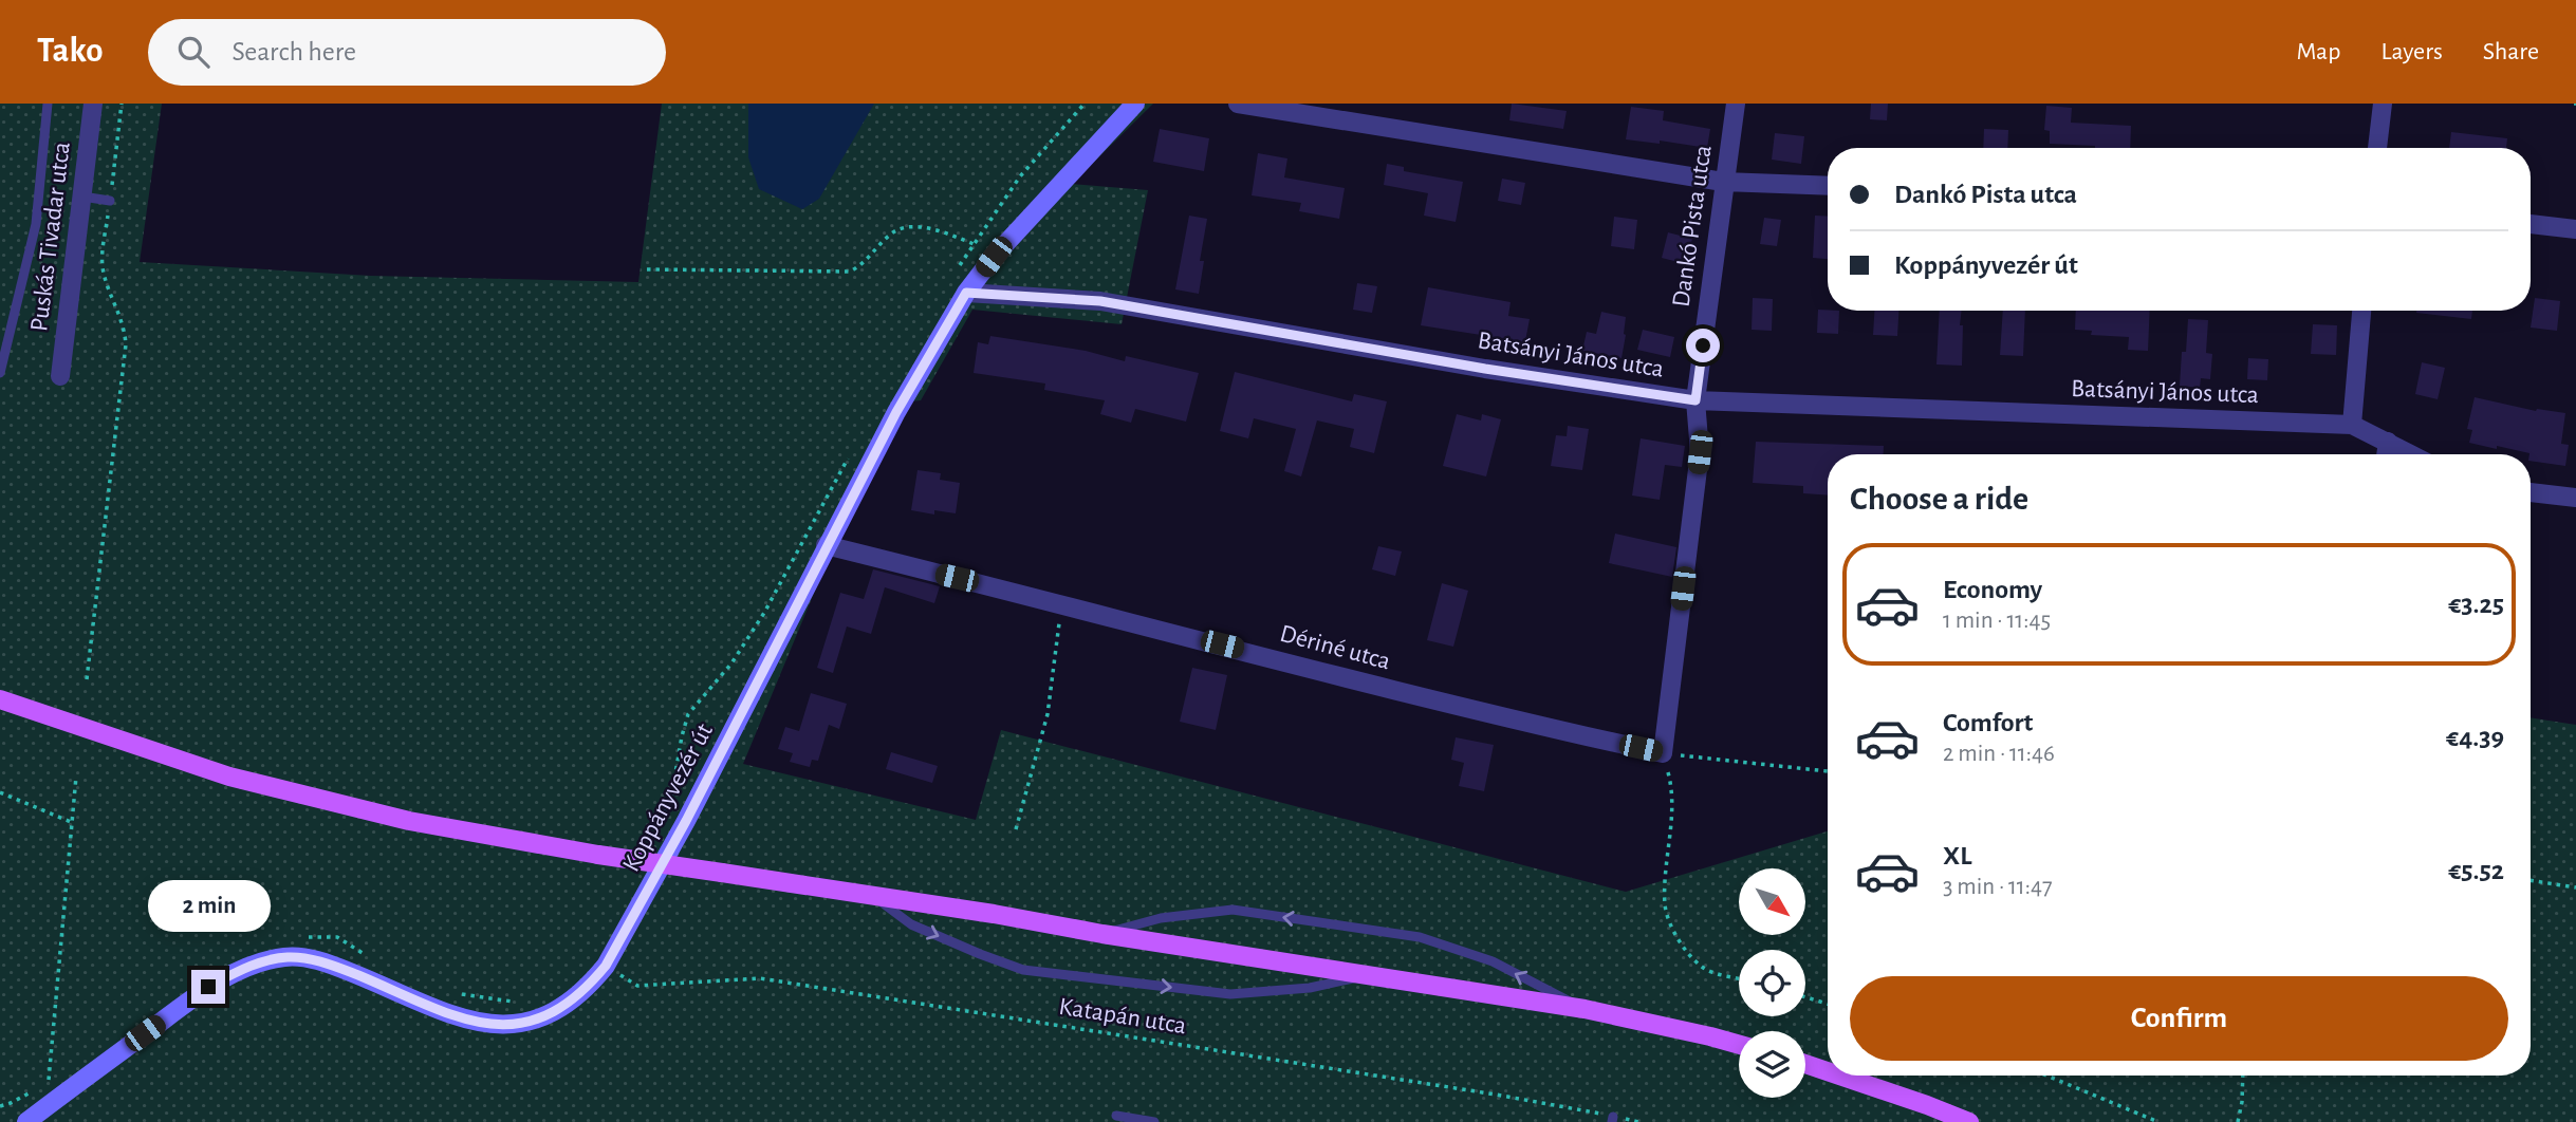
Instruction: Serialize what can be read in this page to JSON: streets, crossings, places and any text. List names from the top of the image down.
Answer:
{
  "streets": {
    "street": [
      "Dankó Pista utca",
      "Puskás Tivadar utca",
      "Batsányi János utca",
      "Dériné utca",
      "Koppányvezér út"
    ],
    "path": ["Katapán utca"]
  },
  "crossings": [
    ["Dankó Pista utca", "Batsányi János utca"],
    ["Dankó Pista utca", "Dériné utca"],
    ["Batsányi János utca", "Koppányvezér út"],
    ["Dériné utca", "Koppányvezér út"],
    ["Koppányvezér út", "Katapán utca"]
  ],
  "north": "bottom right",
  "page": {
    "header": "Tako",
    "search": "Search here",
    "nav": ["Map", "Layers", "Share"],
    "banner": ["Dankó Pista utca", "Koppányvezér út"],
    "heading": "Choose a ride",
    "list": [
      {
        "name": "Economy",
        "note": "1 min · 11:45",
        "value": "€3.25"
      },
      {
        "name": "Comfort",
        "note": "2 min · 11:46",
        "value": "€4.39"
      },
      {
        "name": "XL",
        "note": "3 min · 11:47",
        "value": "€5.52"
      }
    ],
    "bubble": "2 min",
    "buttons": "Confirm"
  }
}
